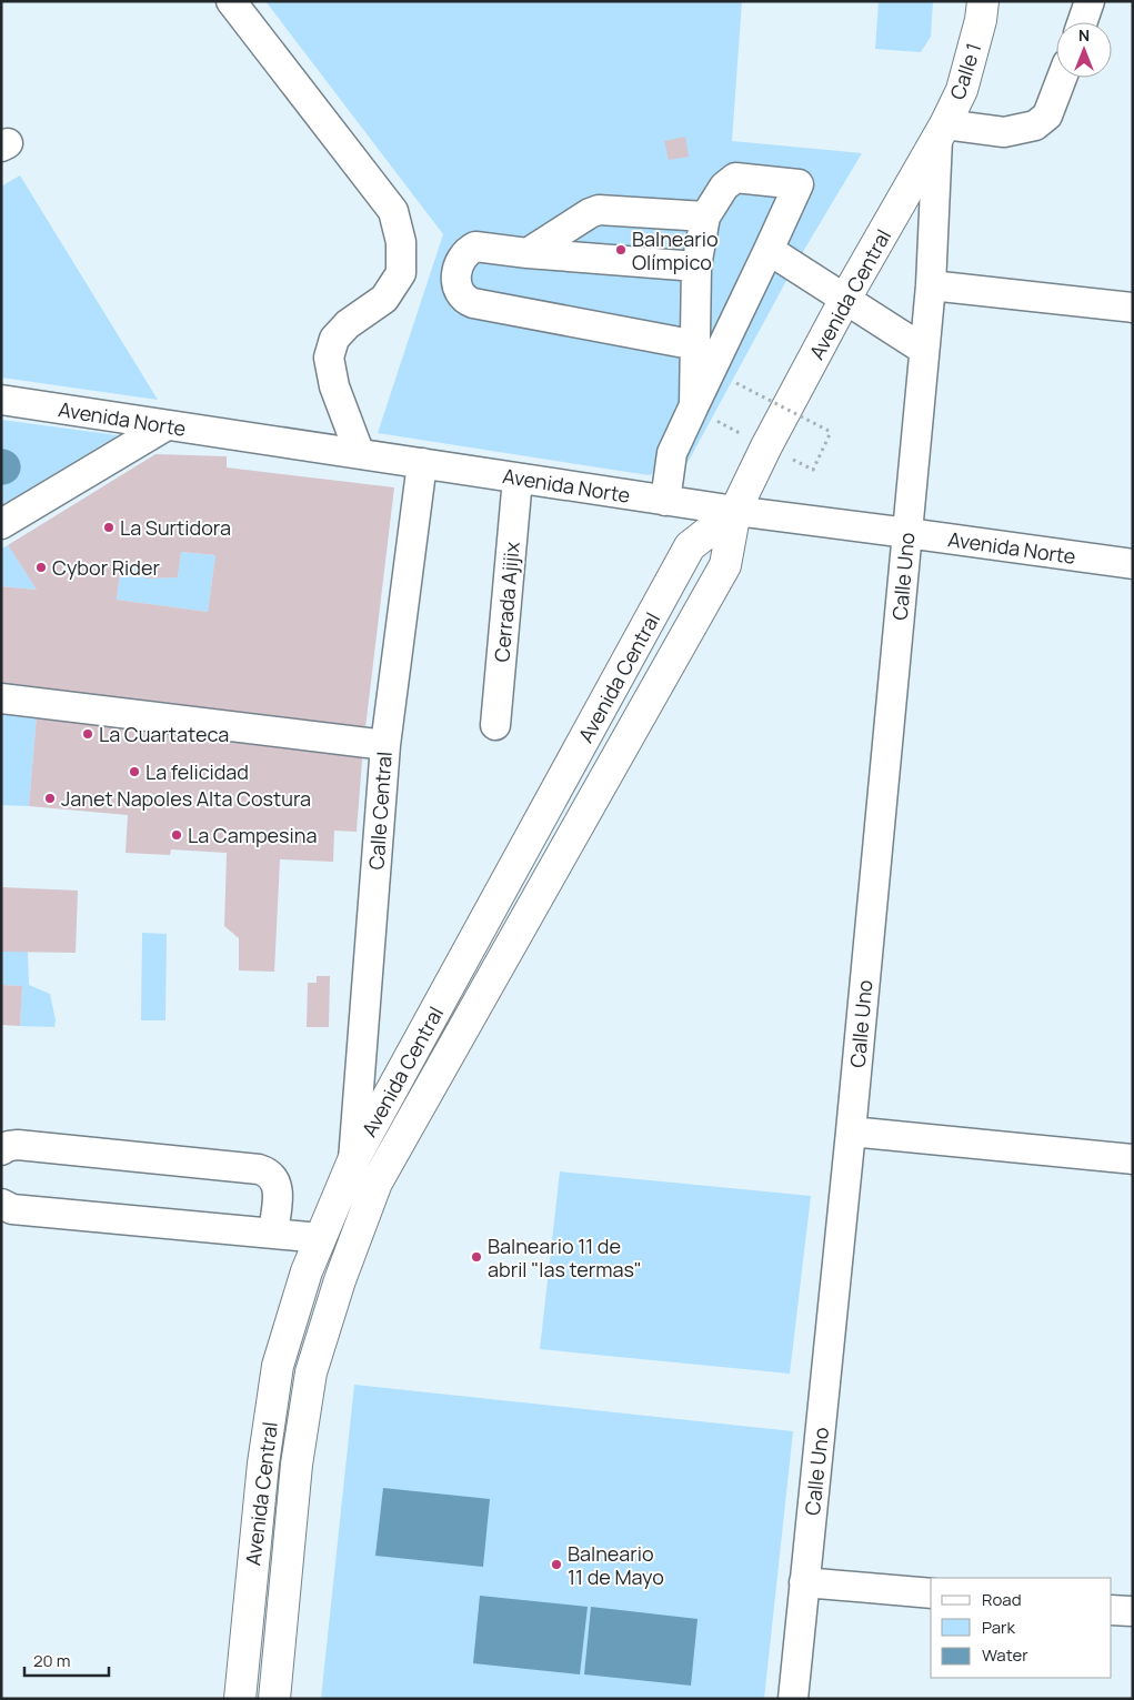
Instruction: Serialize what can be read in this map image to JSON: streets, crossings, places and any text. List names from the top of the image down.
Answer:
{
  "streets": {
    "main road": ["Calle 1", "Avenida Central"],
    "street": [
      "Avenida Norte",
      "Calle Uno",
      "Cerrada Ajijix",
      "Calle Central"
    ]
  },
  "crossings": [
    ["Calle 1", "Avenida Central"],
    ["Calle 1", "Calle Uno"],
    ["Avenida Central", "Avenida Norte"],
    ["Avenida Central", "Calle Uno"],
    ["Avenida Central", "Calle Central"],
    ["Avenida Norte", "Calle Uno"],
    ["Avenida Norte", "Cerrada Ajijix"],
    ["Avenida Norte", "Calle Central"]
  ],
  "places": [
    "Balneario Olímpico",
    "La Surtidora",
    "Cybor Rider",
    "La Cuartateca",
    "La felicidad",
    "Janet Napoles Alta Costura",
    "La Campesina",
    "Balneario 11 de abril \"las termas\"",
    "Balneario 11 de Mayo"
  ],
  "legend": ["Road", "Park", "Water"],
  "scale_bar": "20 m",
  "north": "top"
}
